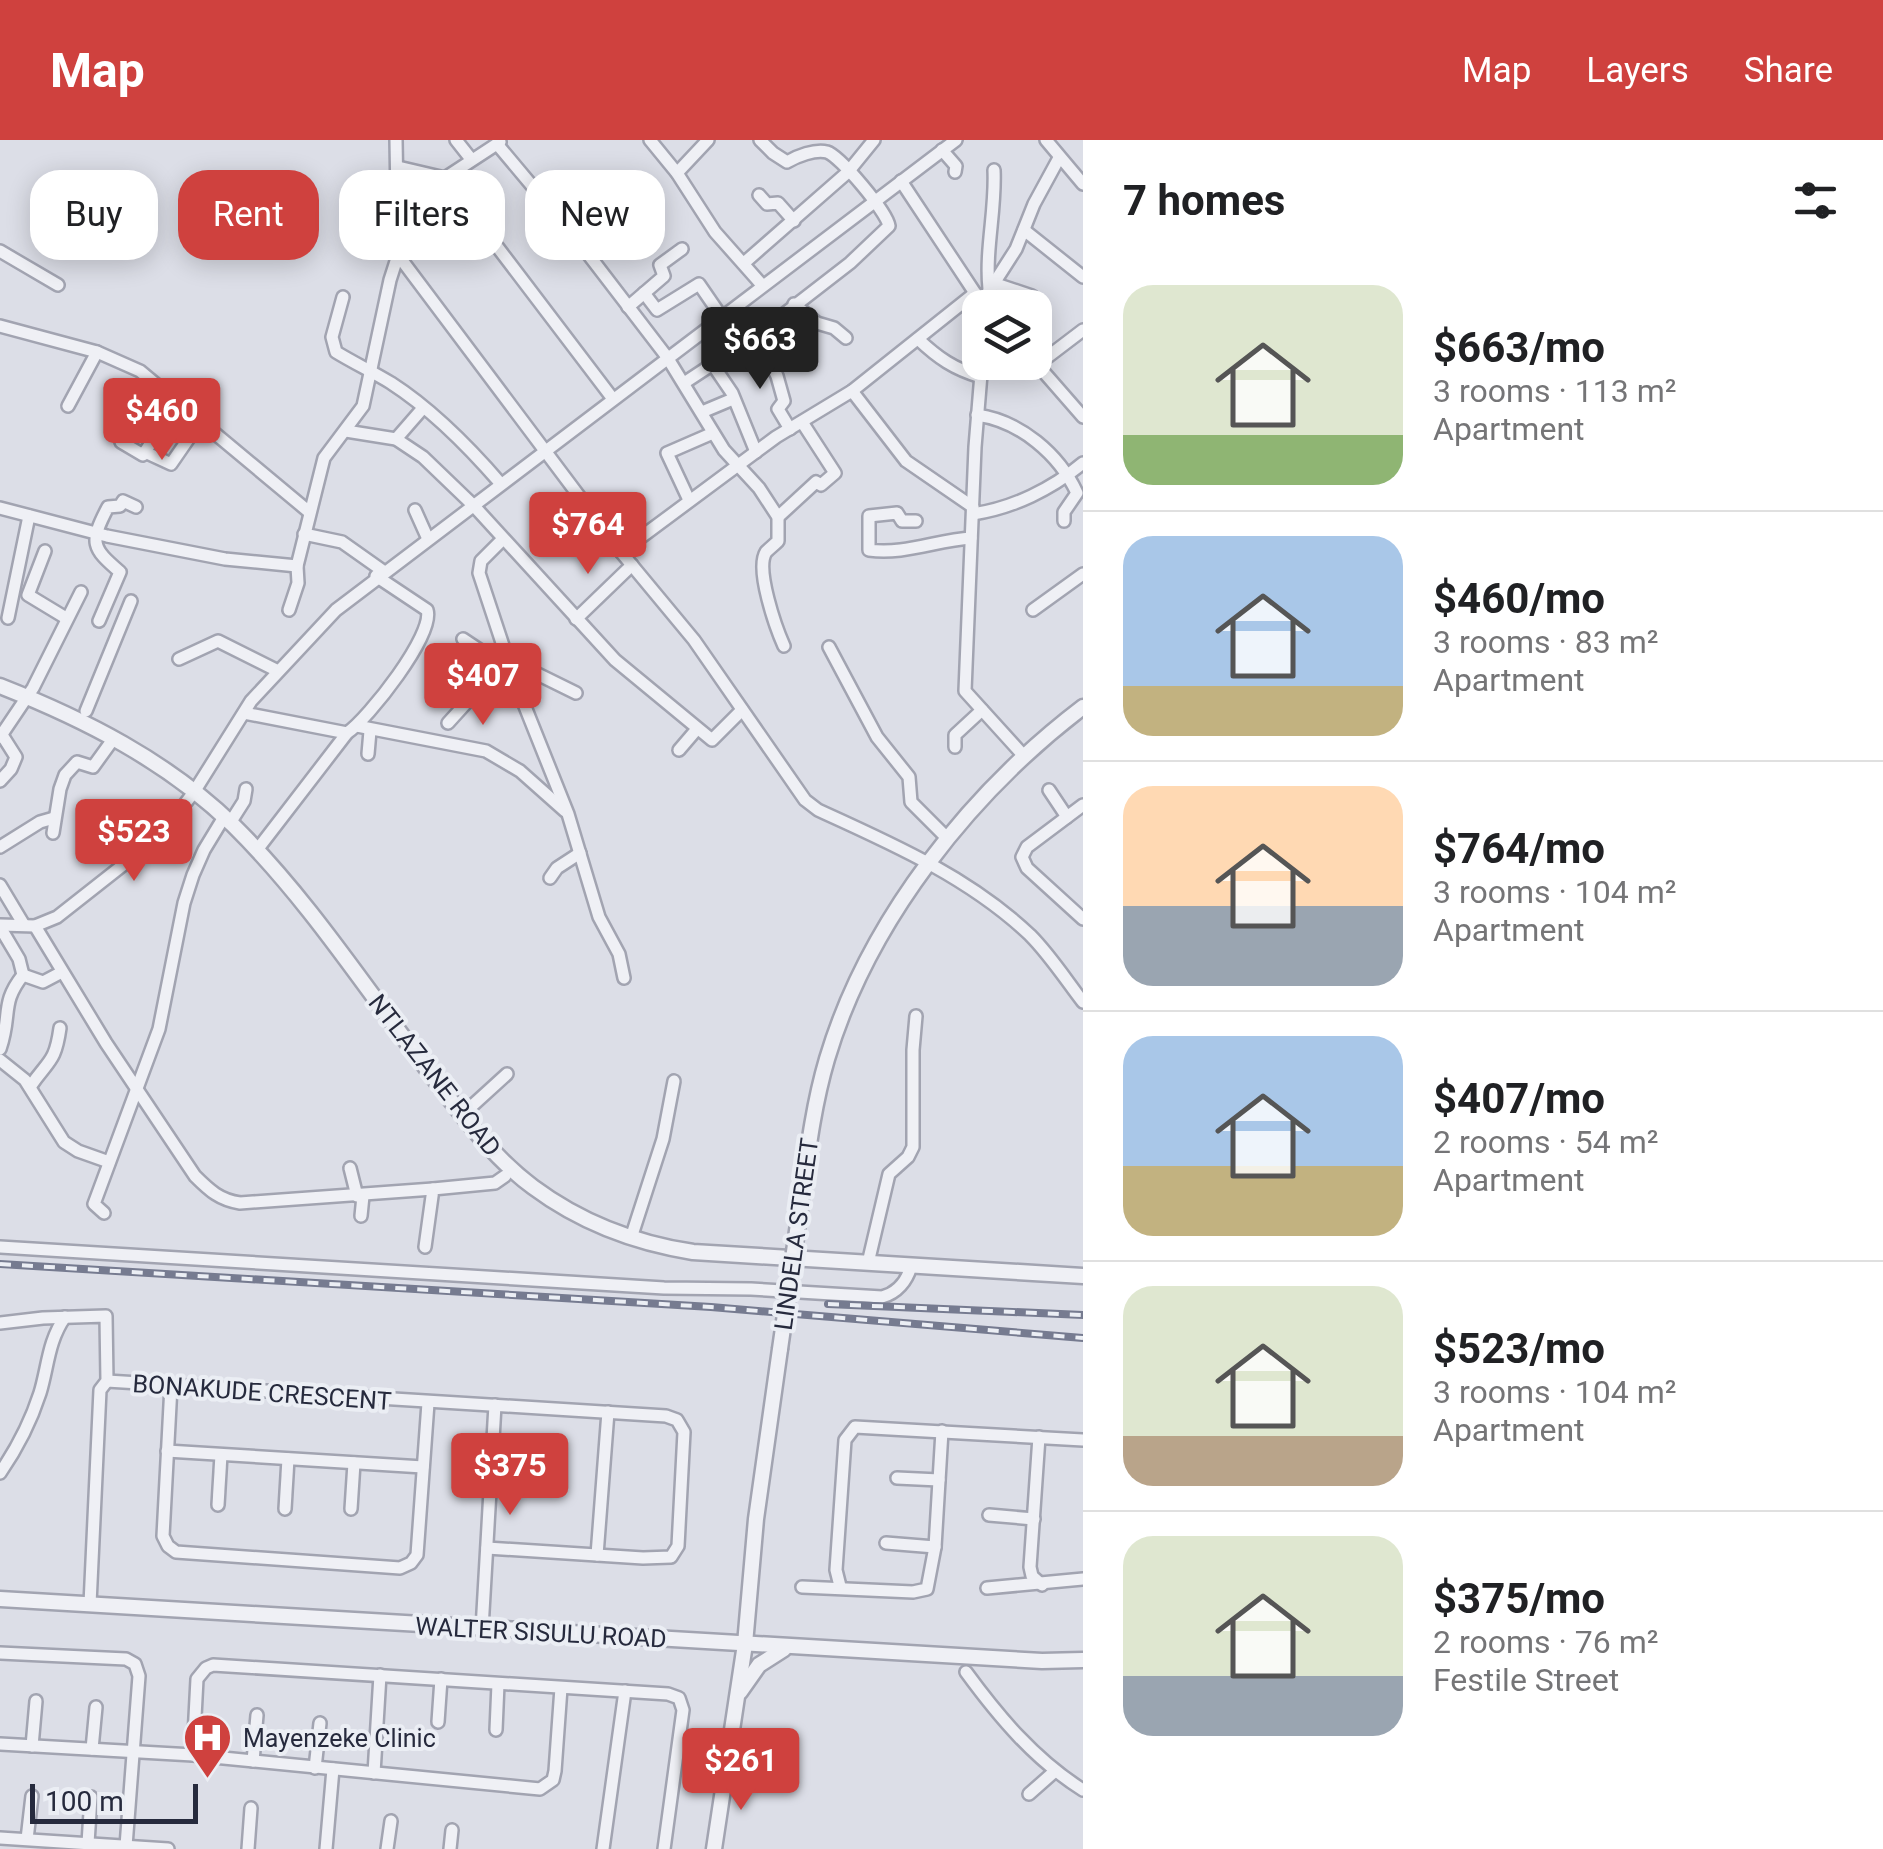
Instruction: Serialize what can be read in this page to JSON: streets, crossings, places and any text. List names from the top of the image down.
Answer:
{
  "streets": {
    "street": [
      "NTLAZANE ROAD",
      "LINDELA STREET",
      "BONAKUDE CRESCENT",
      "WALTER SISULU ROAD"
    ]
  },
  "crossings": [
    ["LINDELA STREET", "WALTER SISULU ROAD"],
    ["BONAKUDE CRESCENT", "WALTER SISULU ROAD"]
  ],
  "places": {
    "hospital": ["Mayenzeke Clinic"]
  },
  "scale_bar": "100 m",
  "page": {
    "header": "Map",
    "nav": ["Map", "Layers", "Share"],
    "heading": "7 homes",
    "chip": [
      "Buy",
      "Rent",
      "Filters",
      "New"
    ],
    "list": [
      {
        "name": "$663/mo",
        "note": "3 rooms · 113 m² · Apartment"
      },
      {
        "name": "$460/mo",
        "note": "3 rooms · 83 m² · Apartment"
      },
      {
        "name": "$764/mo",
        "note": "3 rooms · 104 m² · Apartment"
      },
      {
        "name": "$407/mo",
        "note": "2 rooms · 54 m² · Apartment"
      },
      {
        "name": "$523/mo",
        "note": "3 rooms · 104 m² · Apartment"
      },
      {
        "name": "$375/mo",
        "note": "2 rooms · 76 m² · Festile Street"
      }
    ],
    "price": [
      "$663",
      "$460",
      "$764",
      "$407",
      "$523",
      "$375",
      "$261"
    ],
    "scale": "100 m"
  }
}
